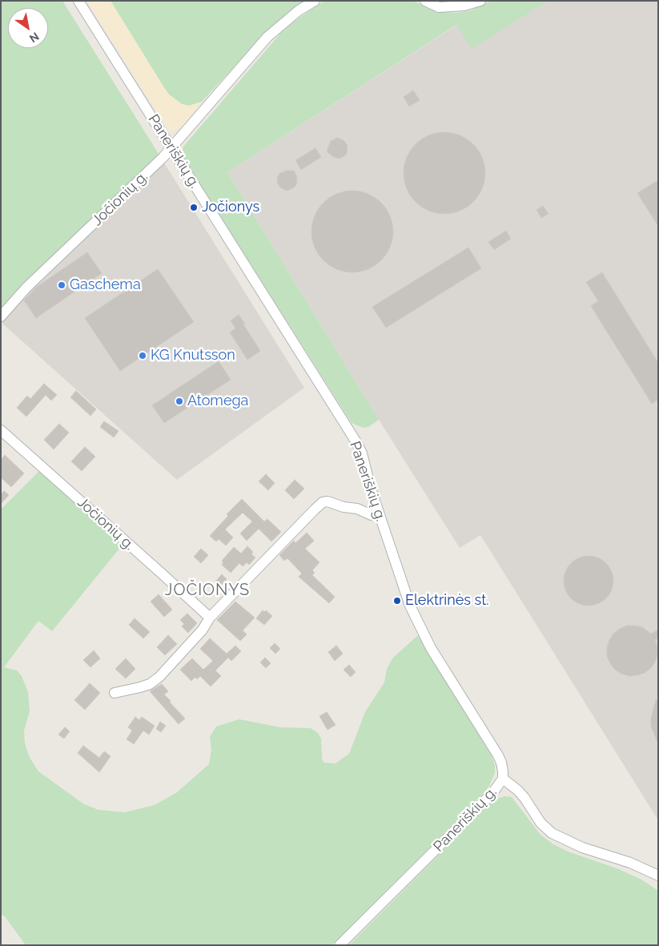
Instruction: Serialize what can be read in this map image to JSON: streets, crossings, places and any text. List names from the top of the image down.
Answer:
{
  "streets": {
    "street": ["Paneriškių g.", "Jočionių g."]
  },
  "crossings": [
    ["Paneriškių g.", "Jočionių g."]
  ],
  "districts": ["JOČIONYS"],
  "places": [
    "Jočionys",
    "Gaschema",
    "KG Knutsson",
    "Atomega",
    "Elektrinės st."
  ],
  "north": "bottom right"
}
